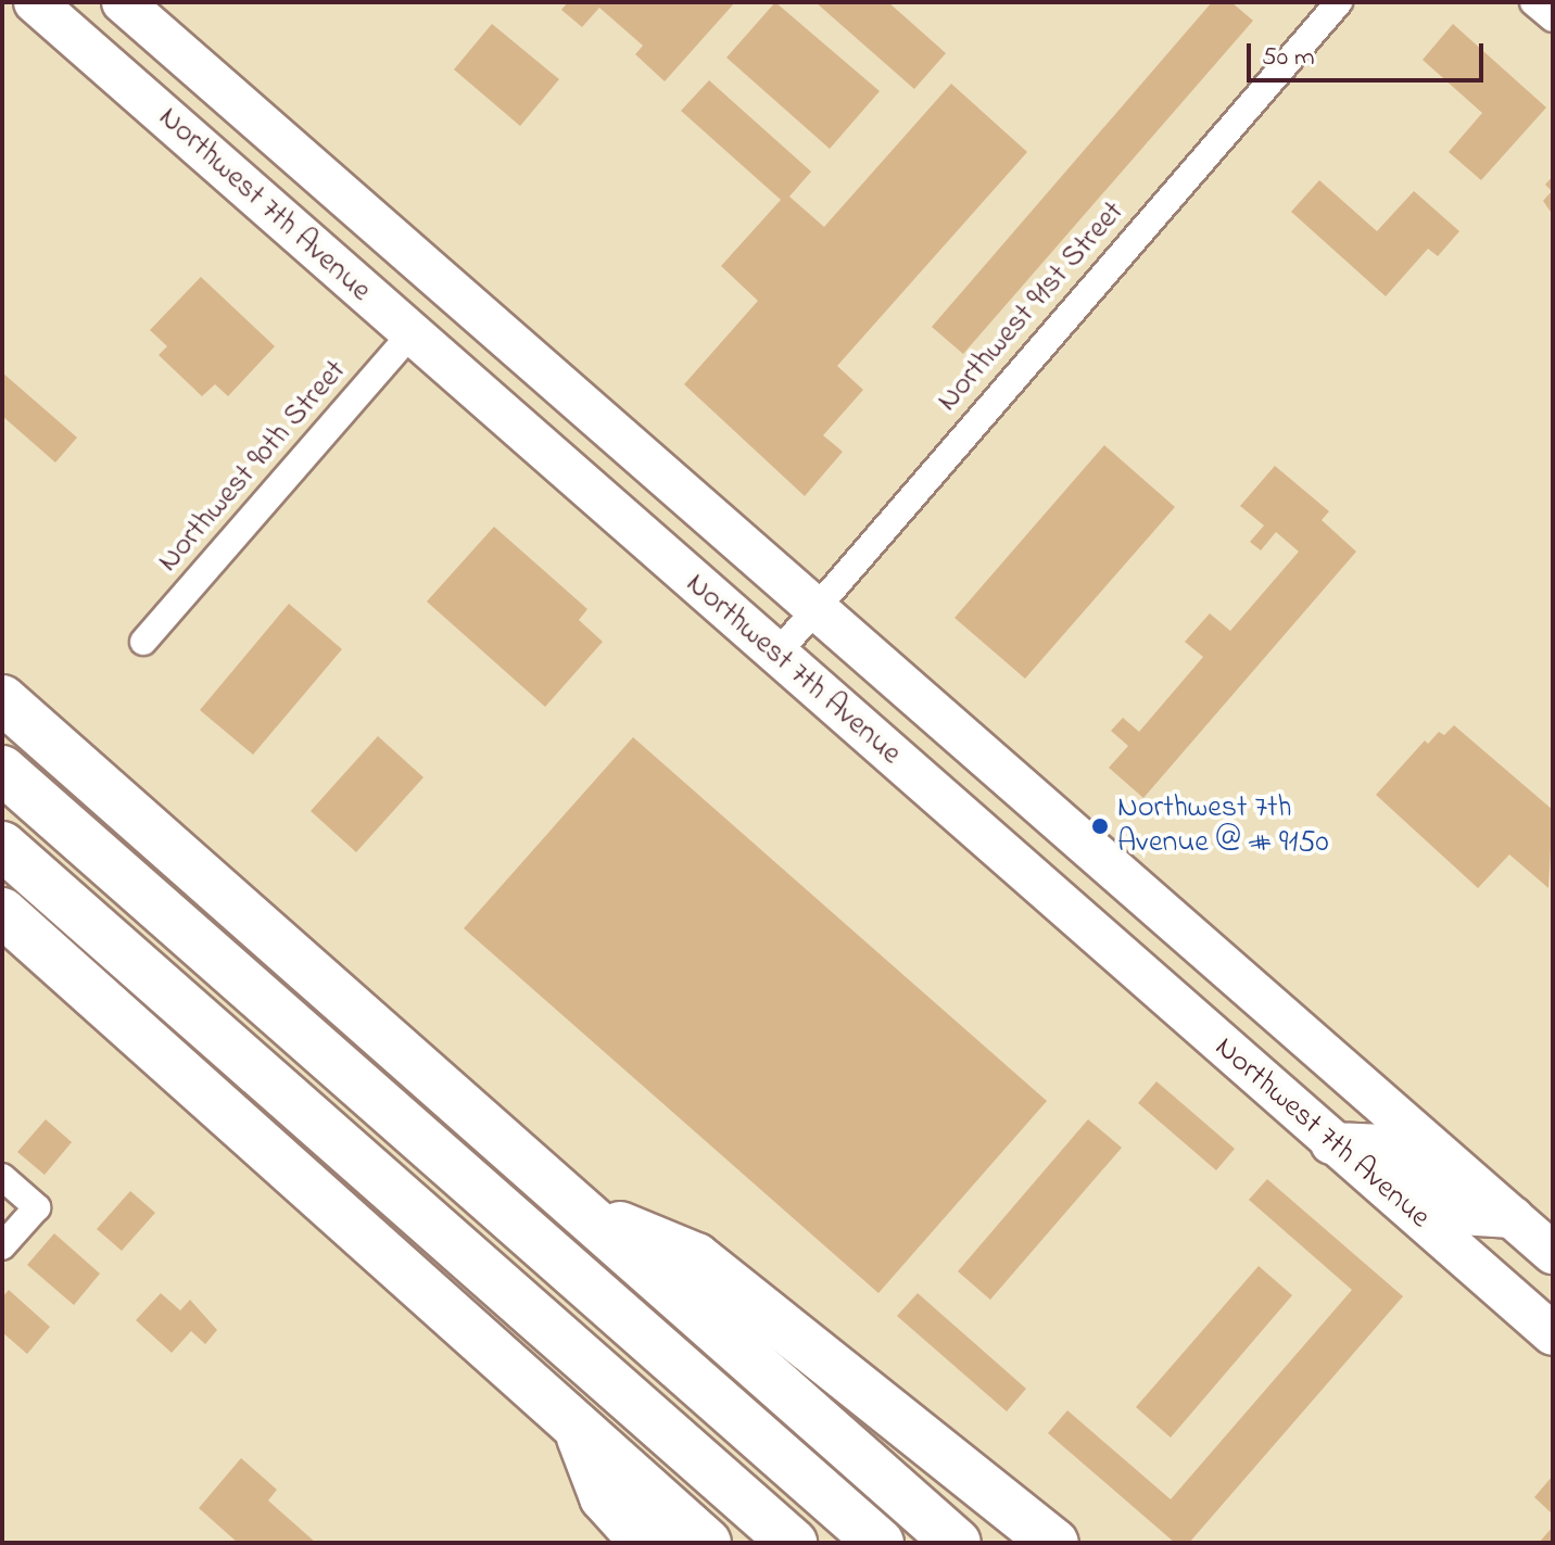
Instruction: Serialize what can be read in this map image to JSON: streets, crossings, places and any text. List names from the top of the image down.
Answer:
{
  "streets": {
    "main road": ["Northwest 7th Avenue"],
    "street": ["Northwest 91st Street", "Northwest 90th Street"]
  },
  "crossings": [
    ["Northwest 7th Avenue", "Northwest 91st Street"],
    ["Northwest 7th Avenue", "Northwest 90th Street"]
  ],
  "places": ["Northwest 7th Avenue @ # 9150"],
  "scale_bar": "50 m"
}
